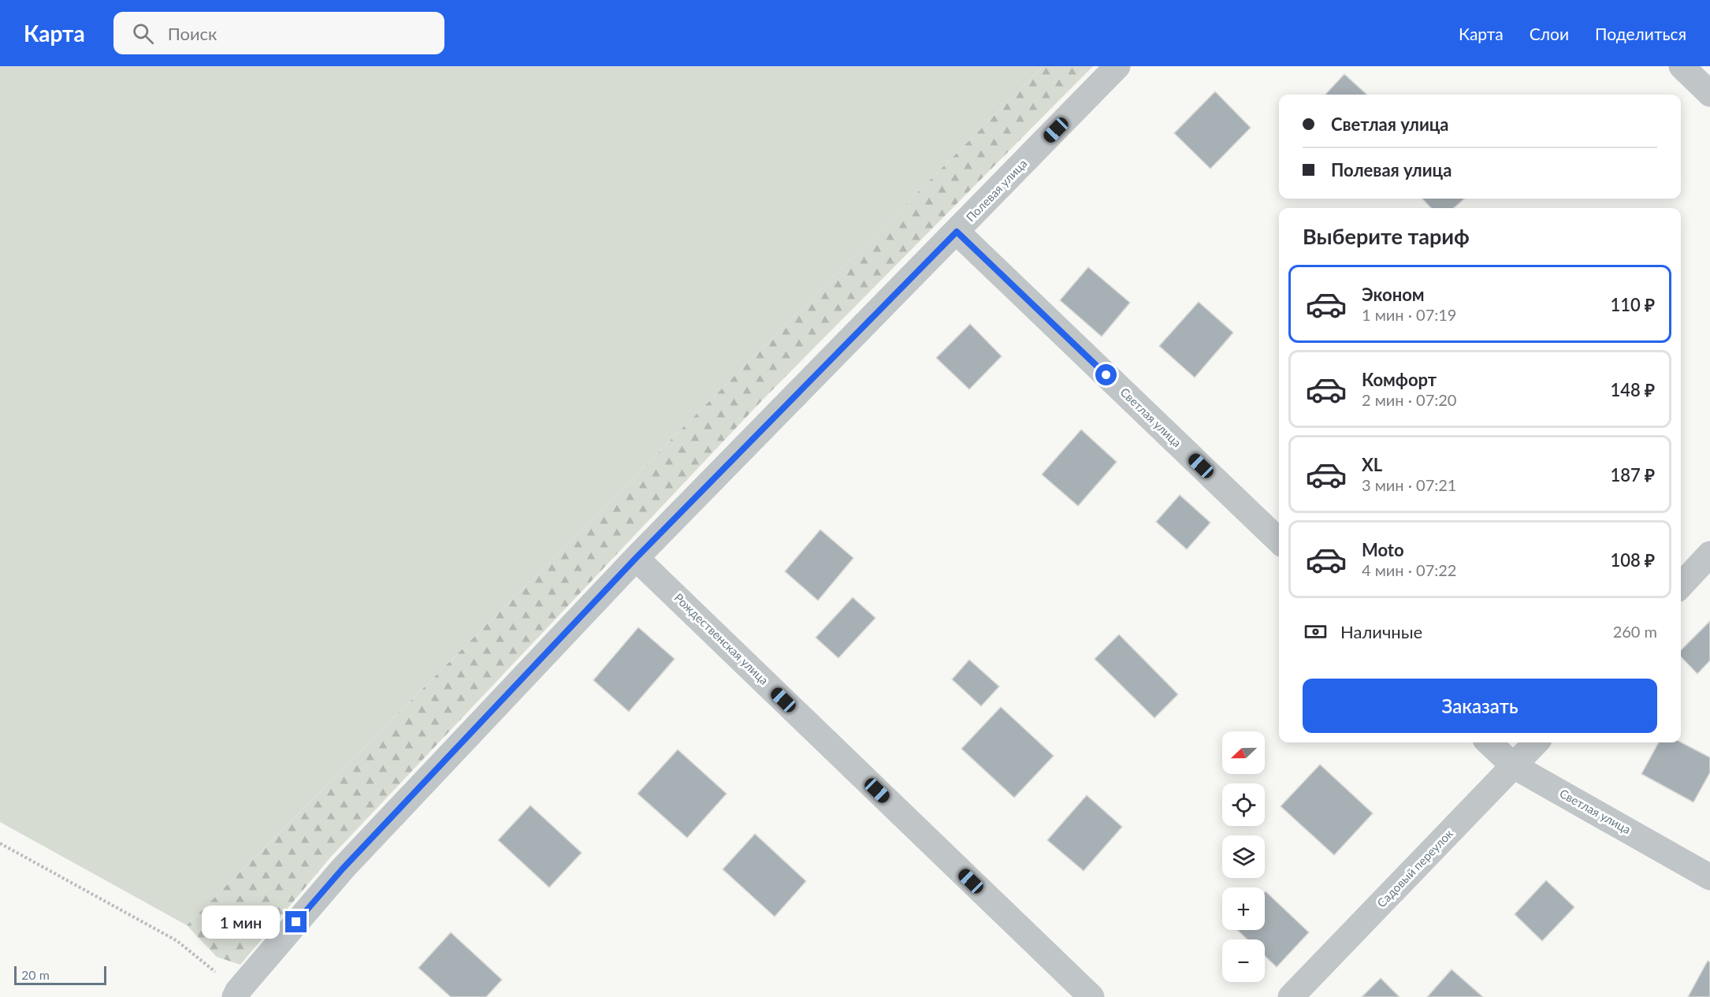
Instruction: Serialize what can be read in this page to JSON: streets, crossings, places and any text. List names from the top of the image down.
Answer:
{
  "streets": {
    "street": [
      "Полевая улица",
      "Светлая улица",
      "Рождественская улица",
      "Садовый переулок"
    ]
  },
  "crossings": [
    ["Полевая улица", "Светлая улица"],
    ["Полевая улица", "Рождественская улица"],
    ["Светлая улица", "Садовый переулок"]
  ],
  "scale_bar": "20 m",
  "north": "left",
  "page": {
    "header": "Карта",
    "search": "Поиск",
    "nav": ["Карта", "Слои", "Поделиться"],
    "banner": ["Светлая улица", "Полевая улица"],
    "heading": "Выберите тариф",
    "list": [
      {
        "name": "Эконом",
        "note": "1 мин · 07:19",
        "value": "110 ₽"
      },
      {
        "name": "Комфорт",
        "note": "2 мин · 07:20",
        "value": "148 ₽"
      },
      {
        "name": "XL",
        "note": "3 мин · 07:21",
        "value": "187 ₽"
      },
      {
        "name": "Moto",
        "note": "4 мин · 07:22",
        "value": "108 ₽"
      }
    ],
    "pay": ["Наличные", "260 m"],
    "buttons": "Заказать",
    "map_buttons": ["+", "−"],
    "bubble": "1 мин",
    "scale": "20 m"
  }
}
